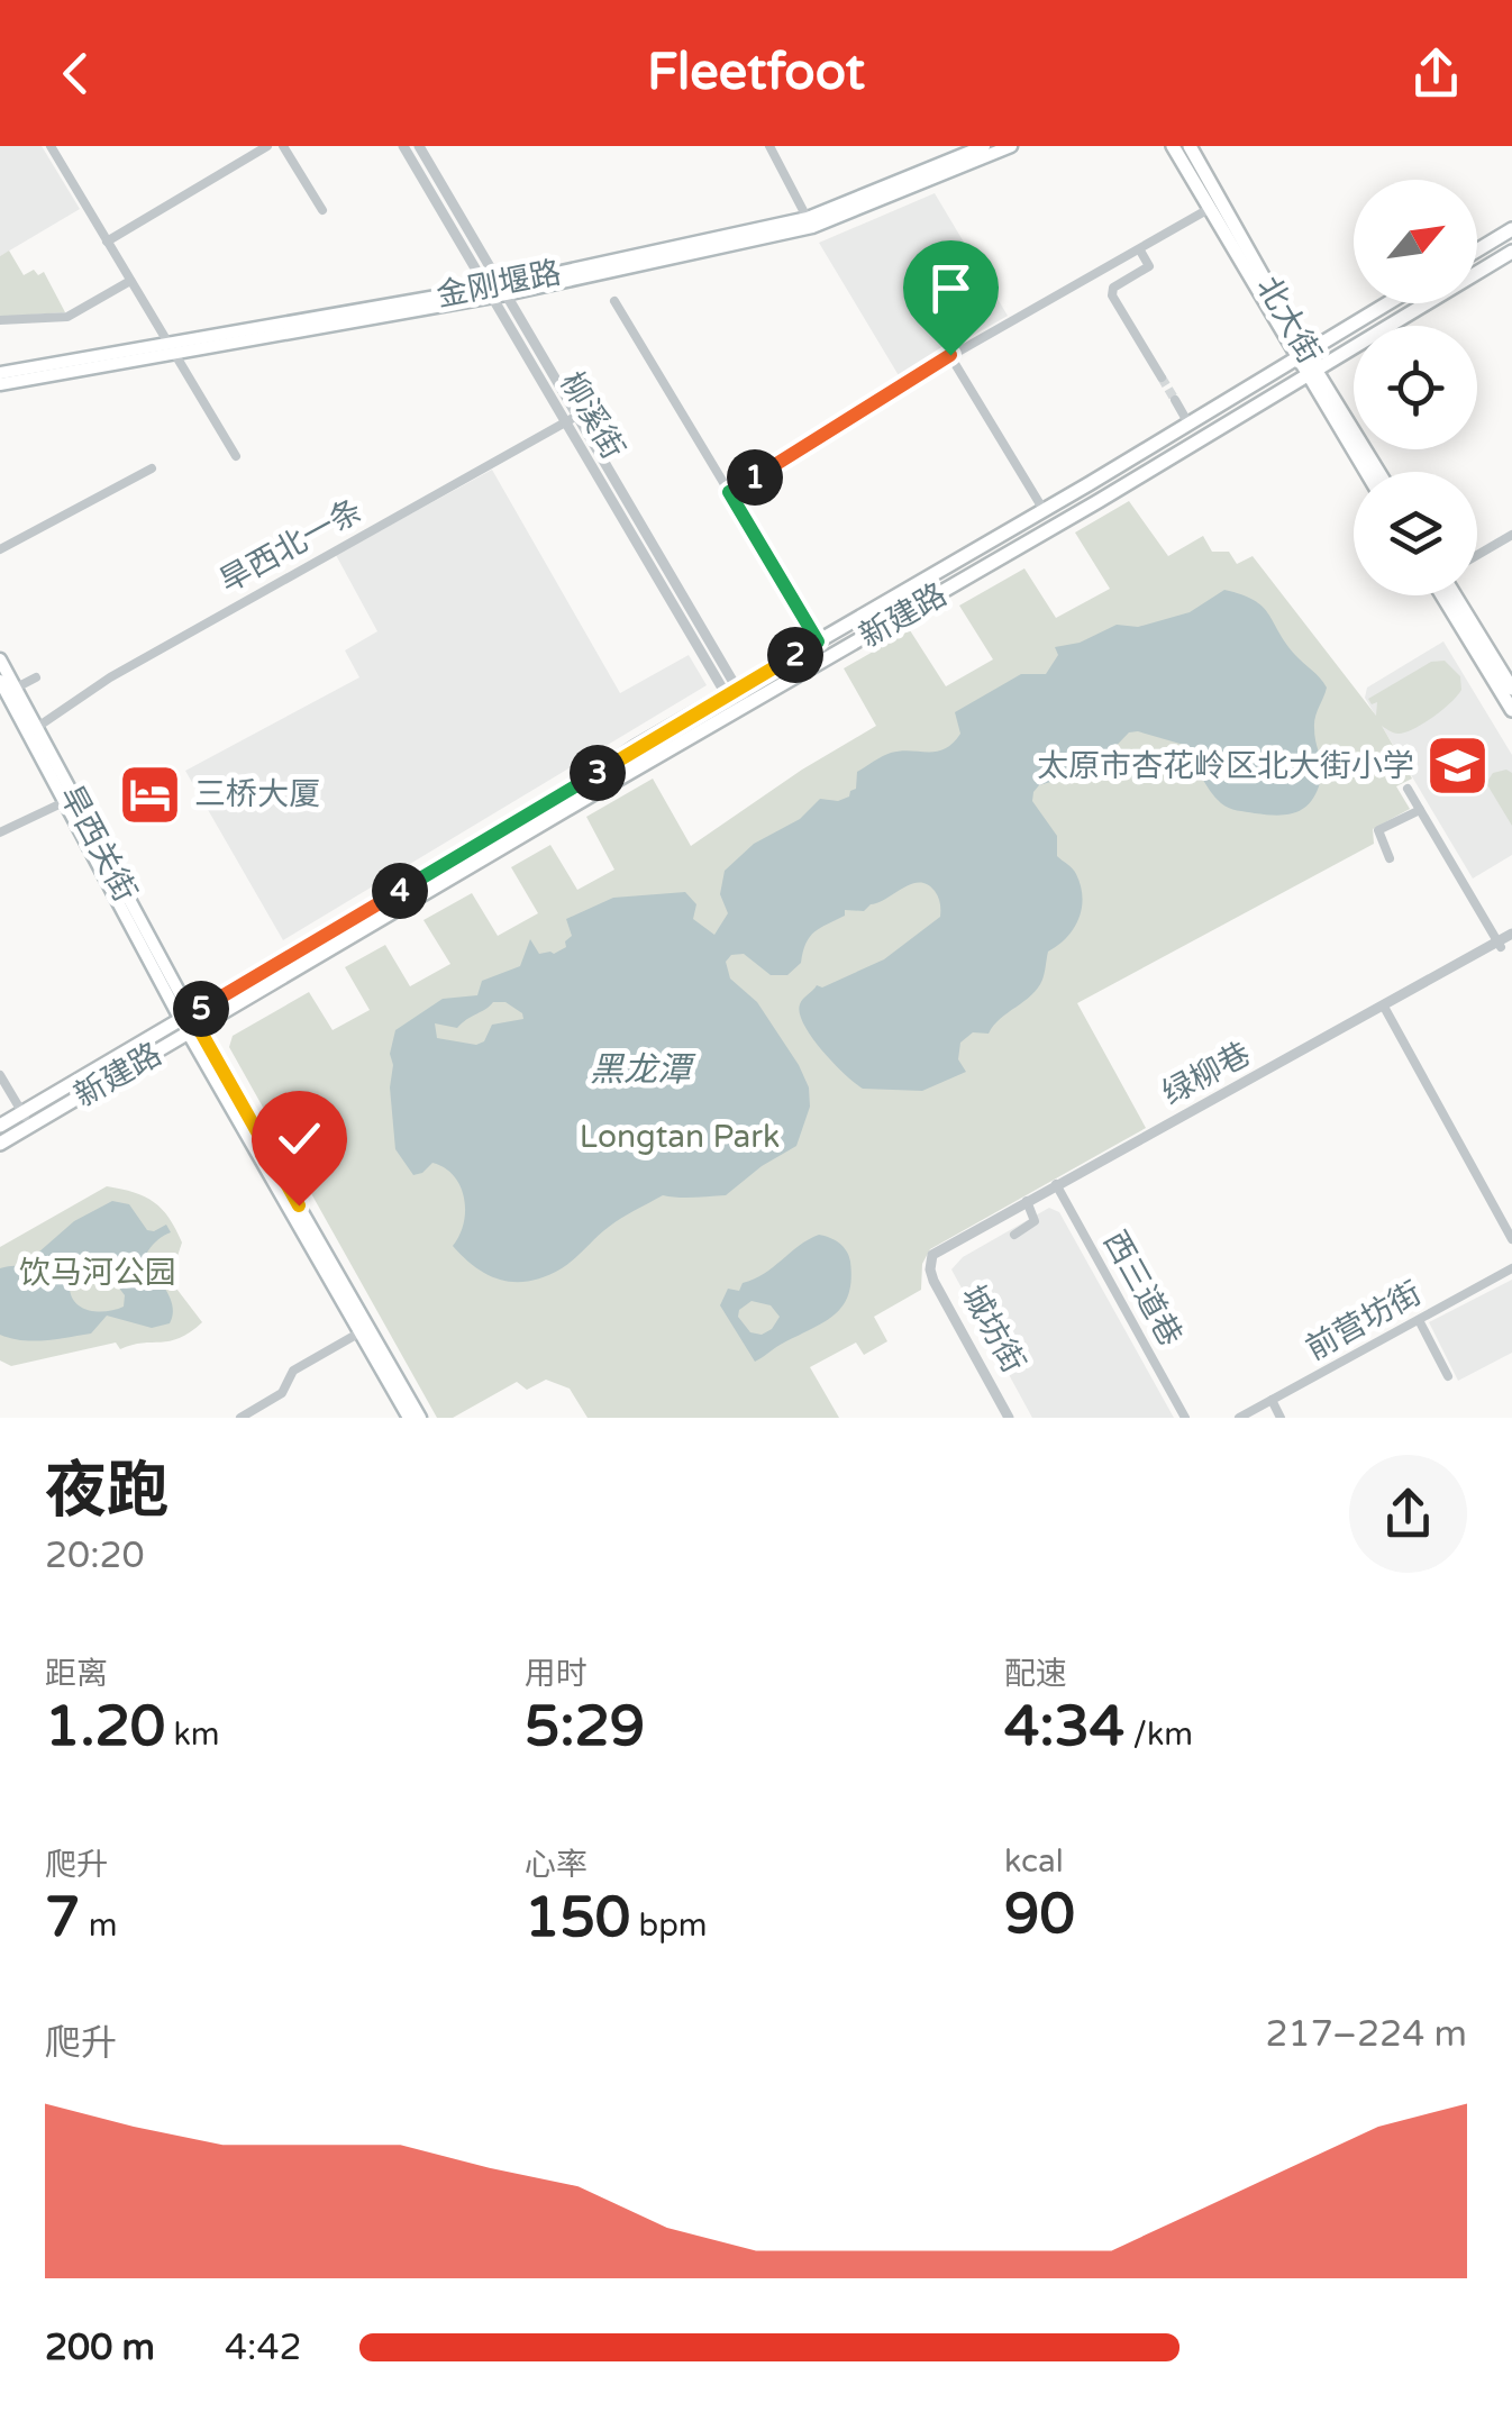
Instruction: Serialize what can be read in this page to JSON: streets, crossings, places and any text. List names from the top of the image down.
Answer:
{
  "streets": {
    "main road": ["北大街", "新建路", "旱西关街"],
    "street": [
      "柳溪街",
      "旱西北一条",
      "绿柳巷",
      "西三道巷",
      "前营坊街",
      "城坊街"
    ]
  },
  "crossings": [
    ["北大街", "新建路"],
    ["柳溪街", "旱西北一条"],
    ["柳溪街", "新建路"],
    ["旱西北一条", "旱西关街"],
    ["新建路", "旱西关街"],
    ["绿柳巷", "西三道巷"],
    ["绿柳巷", "城坊街"]
  ],
  "water": ["黑龙潭"],
  "parks": ["Longtan Park", "饮马河公园"],
  "places": {
    "school or university": ["太原市杏花岭区北大街小学"],
    "hotel": ["三桥大厦"]
  },
  "north": "top right",
  "page": {
    "header": "Fleetfoot",
    "pins": [
      "1",
      "2",
      "3",
      "4",
      "5"
    ],
    "heading": ["夜跑", "20:20"],
    "stats": [
      ["距离", "1.20 km"],
      ["用时", "5:29"],
      ["配速", "4:34 /km"],
      ["爬升", "7 m"],
      ["心率", "150 bpm"],
      ["kcal", "90"]
    ],
    "chart": ["爬升", "217–224 m"],
    "list": [
      {
        "name": "200 m",
        "note": "4:42"
      }
    ]
  }
}
